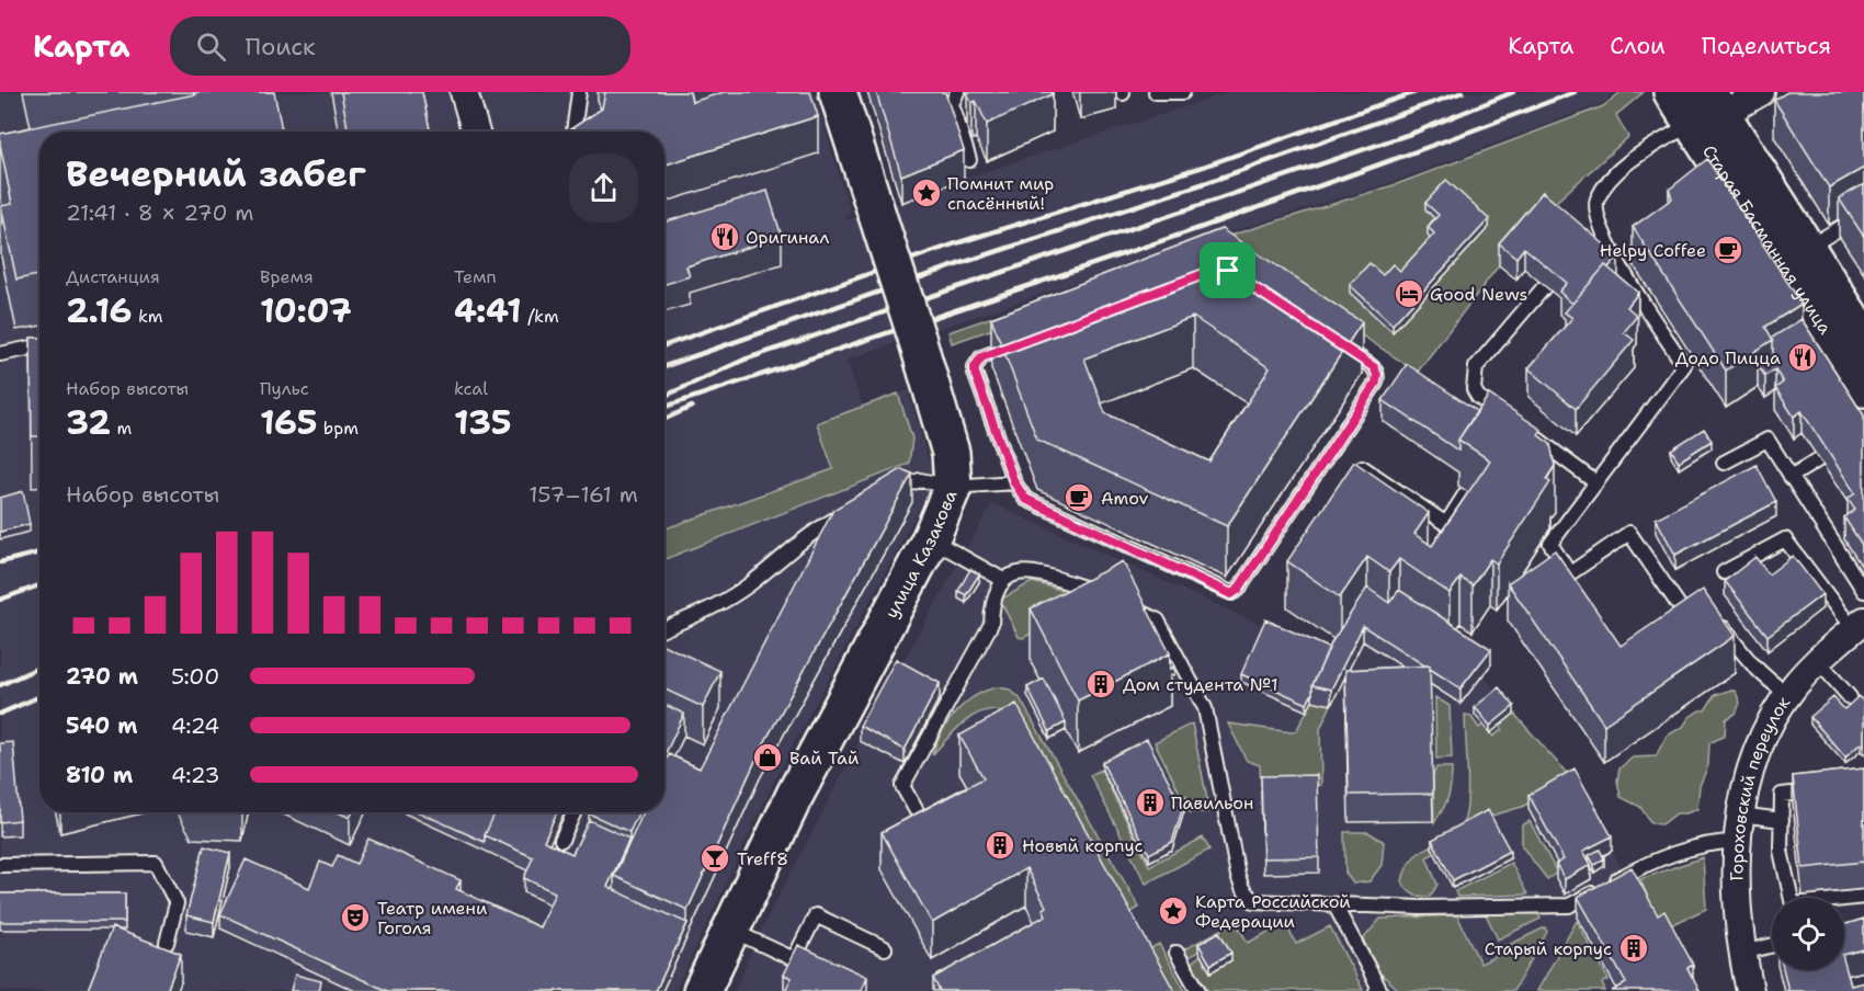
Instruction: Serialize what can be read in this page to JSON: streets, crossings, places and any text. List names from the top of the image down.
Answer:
{
  "streets": {
    "street": ["Старая Басманная улица", "улица Казакова", "Гороховский переулок"]
  },
  "places": {
    "place": ["Помнит мир спасённый!", "Карта Российской Федерации"],
    "restaurant": ["Оригинал", "Додо Пицца"],
    "cafe": ["Helpy Coffee", "Amov"],
    "hotel": ["Good News"],
    "building": [
      "Дом студента №1",
      "Павильон",
      "Новый корпус",
      "Старый корпуc"
    ],
    "shop": ["Вай Тай"],
    "bar": ["Treff8"],
    "theatre": ["Театр имени Гоголя"]
  },
  "page": {
    "header": "Карта",
    "search": "Поиск",
    "nav": ["Карта", "Слои", "Поделиться"],
    "heading": ["Вечерний забег", "21:41 · 8 × 270 m"],
    "stats": [
      ["Дистанция", "2.16 km"],
      ["Время", "10:07"],
      ["Темп", "4:41 /km"],
      ["Набор высоты", "32 m"],
      ["Пульс", "165 bpm"],
      ["kcal", "135"]
    ],
    "chart": ["Набор высоты", "157–161 m"],
    "list": [
      {
        "name": "270 m",
        "note": "5:00"
      },
      {
        "name": "540 m",
        "note": "4:24"
      },
      {
        "name": "810 m",
        "note": "4:23"
      }
    ]
  }
}
